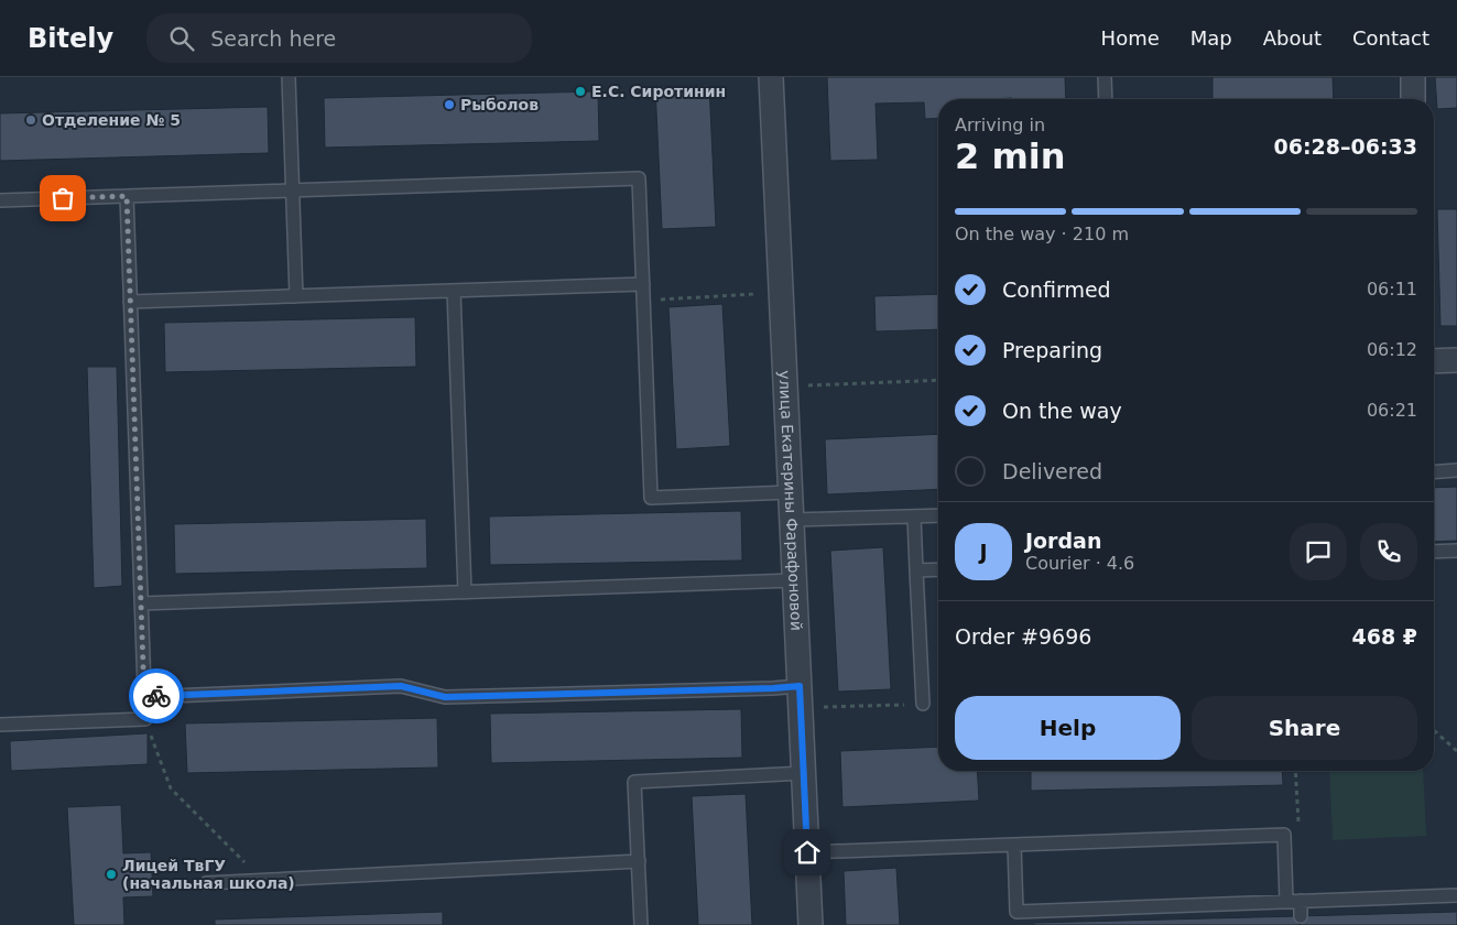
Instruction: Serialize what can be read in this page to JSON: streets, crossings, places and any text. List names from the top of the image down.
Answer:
{
  "streets": {
    "street": ["улица Екатерины Фарафоновой"]
  },
  "places": [
    "Е.С. Сиротинин",
    "Рыболов",
    "Отделение № 5",
    "Лицей ТвГУ (начальная школа)"
  ],
  "page": {
    "header": "Bitely",
    "search": "Search here",
    "nav": [
      "Home",
      "Map",
      "About",
      "Contact"
    ],
    "heading": ["2 min", "Arriving in", "06:28–06:33"],
    "panel": [
      "Jordan",
      "Courier · 4.6",
      "Order #9696",
      "468 ₽"
    ],
    "bar": "On the way · 210 m",
    "list": [
      ["Confirmed", "06:11"],
      ["Preparing", "06:12"],
      ["On the way", "06:21"],
      "Delivered"
    ],
    "round": "J",
    "buttons": ["Help", "Share"]
  }
}
